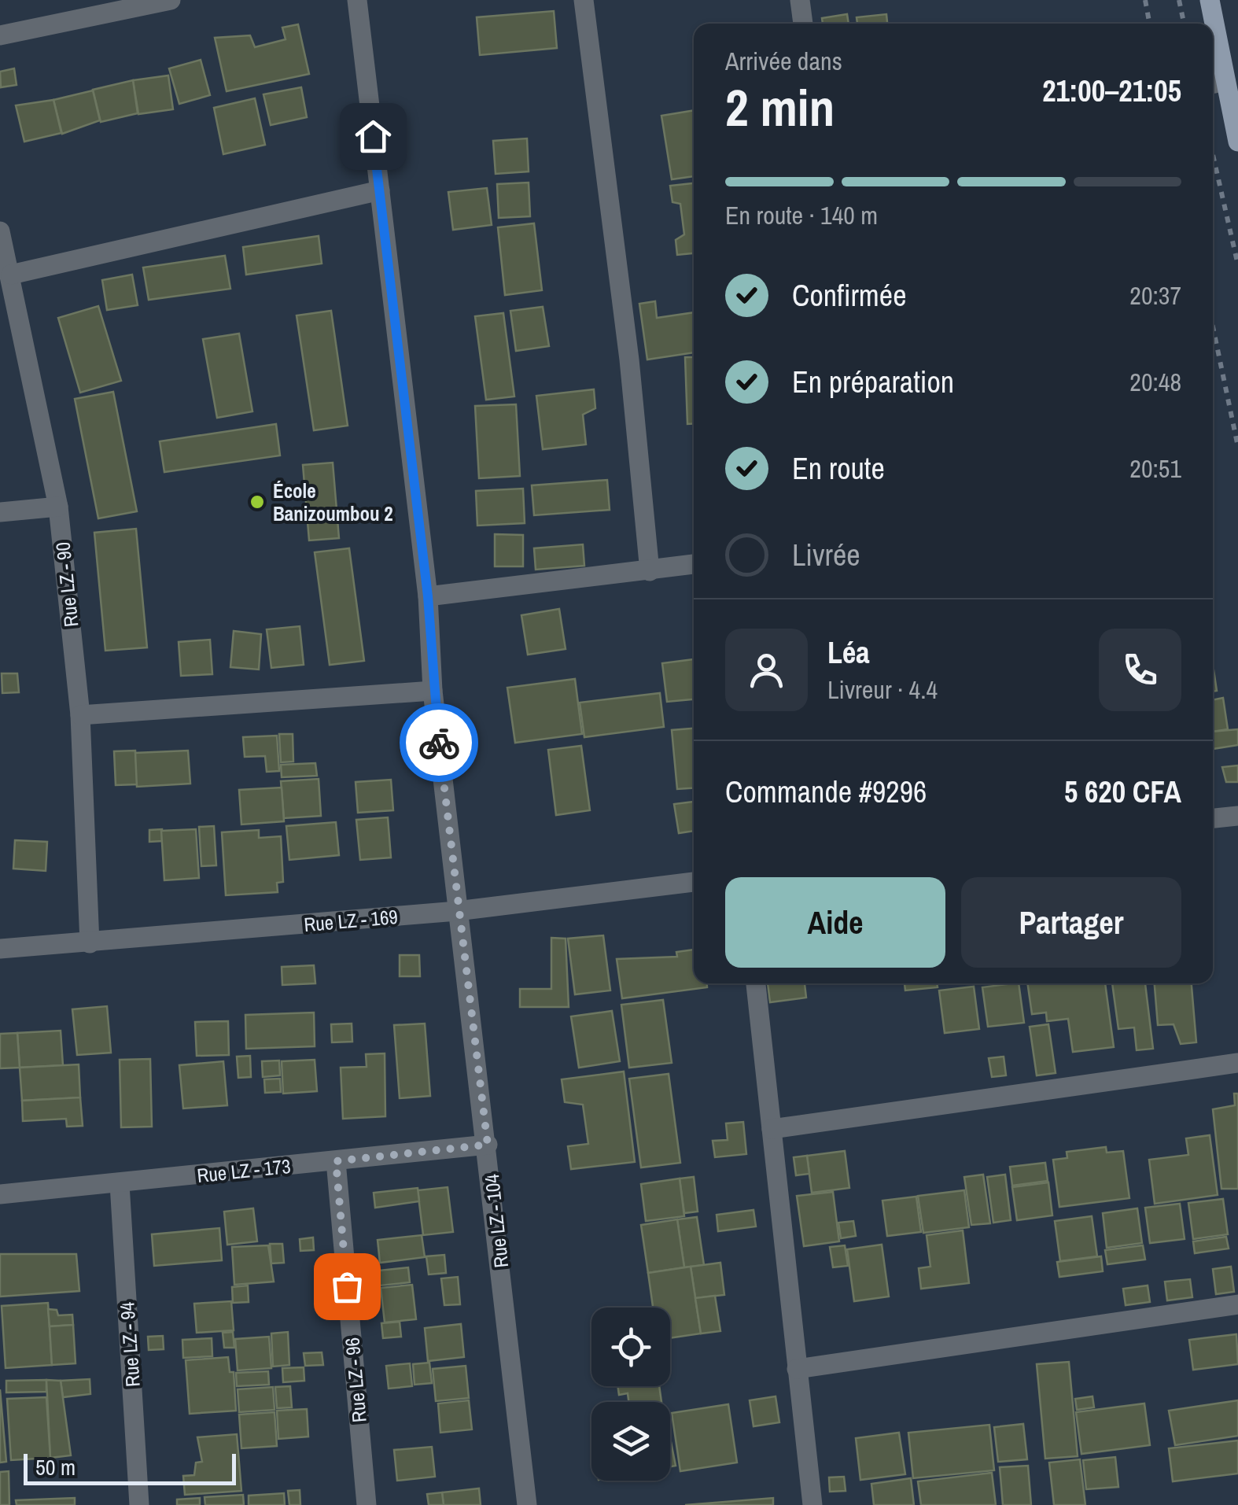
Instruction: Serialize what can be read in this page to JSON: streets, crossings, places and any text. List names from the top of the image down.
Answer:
{
  "streets": {
    "street": [
      "Rue LZ - 90",
      "Rue LZ - 169",
      "Rue LZ - 173",
      "Rue LZ - 104",
      "Rue LZ - 94",
      "Rue LZ - 96"
    ]
  },
  "crossings": [
    ["Rue LZ - 90", "Rue LZ - 169"],
    ["Rue LZ - 169", "Rue LZ - 104"],
    ["Rue LZ - 173", "Rue LZ - 104"],
    ["Rue LZ - 173", "Rue LZ - 94"],
    ["Rue LZ - 173", "Rue LZ - 96"]
  ],
  "places": ["École Banizoumbou 2"],
  "scale_bar": "50 m",
  "page": {
    "heading": ["2 min", "Arrivée dans", "21:00–21:05"],
    "panel": [
      "Léa",
      "Livreur · 4.4",
      "Commande #9296",
      "5 620 CFA"
    ],
    "bar": "En route · 140 m",
    "list": [
      ["Confirmée", "20:37"],
      ["En préparation", "20:48"],
      ["En route", "20:51"],
      "Livrée"
    ],
    "buttons": ["Aide", "Partager"],
    "scale": "50 m"
  }
}
